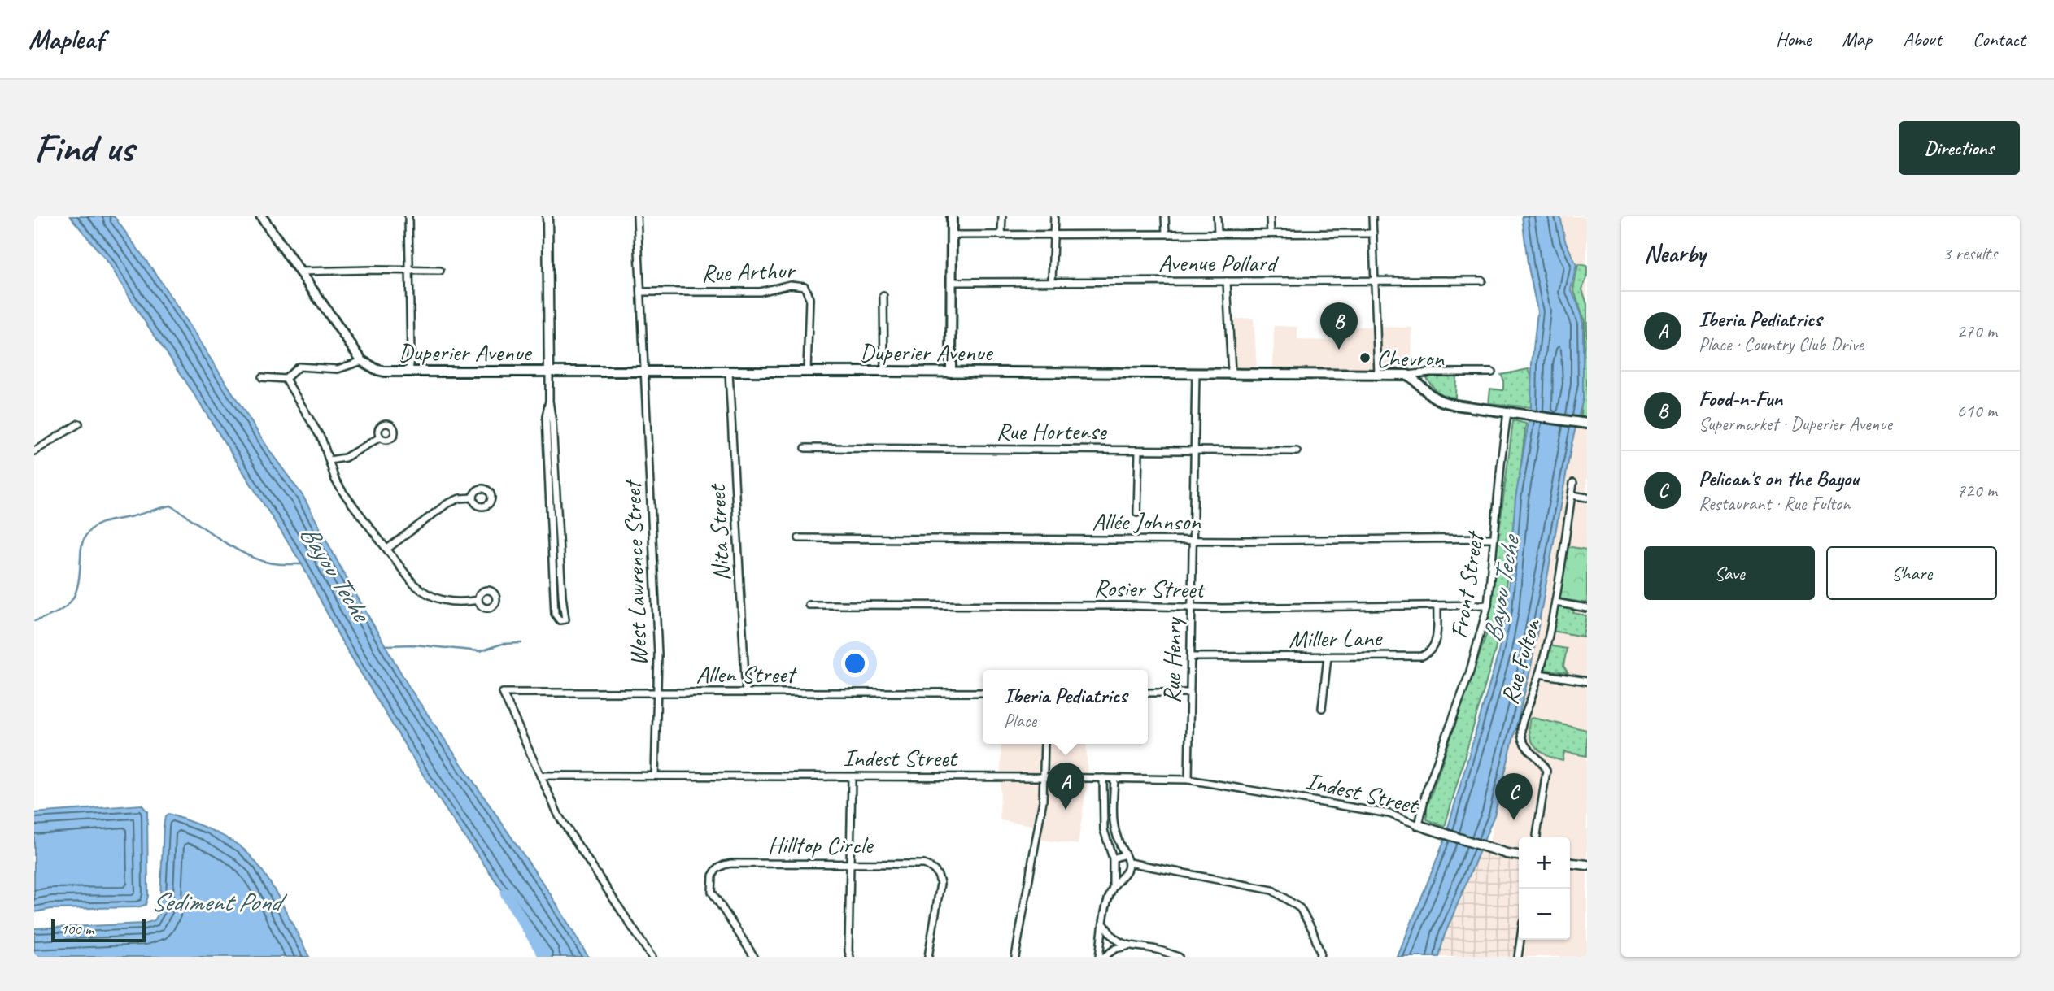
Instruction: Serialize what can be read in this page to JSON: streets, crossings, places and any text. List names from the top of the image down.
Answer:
{
  "streets": {
    "main road": ["Duperier Avenue"],
    "street": [
      "Avenue Pollard",
      "Rue Arthur",
      "Rue Hortense",
      "Allée Johnson",
      "Nita Street",
      "West Lawrence Street",
      "Front Street",
      "Rosier Street",
      "Miller Lane",
      "Rue Henry",
      "Rue Fulton",
      "Allen Street",
      "Indest Street",
      "Hilltop Circle"
    ]
  },
  "crossings": [
    ["Rue Arthur", "Duperier Avenue"],
    ["Rue Arthur", "West Lawrence Street"],
    ["Duperier Avenue", "Nita Street"],
    ["Duperier Avenue", "West Lawrence Street"],
    ["Duperier Avenue", "Rue Henry"],
    ["Rue Hortense", "Rue Henry"],
    ["Allée Johnson", "Front Street"],
    ["Allée Johnson", "Rue Henry"],
    ["Nita Street", "Allen Street"],
    ["West Lawrence Street", "Allen Street"],
    ["West Lawrence Street", "Indest Street"],
    ["Front Street", "Rosier Street"],
    ["Front Street", "Indest Street"],
    ["Rosier Street", "Miller Lane"],
    ["Rosier Street", "Rue Henry"],
    ["Miller Lane", "Rue Henry"],
    ["Rue Henry", "Indest Street"],
    ["Allen Street", "Indest Street"]
  ],
  "water": ["Bayou Teche", "Sediment Pond"],
  "places": ["Chevron"],
  "scale_bar": "100 m",
  "page": {
    "header": "Mapleaf",
    "nav": [
      "Home",
      "Map",
      "About",
      "Contact"
    ],
    "buttons": [
      "Directions",
      ["Save", "Share"]
    ],
    "title": "Find us",
    "heading": ["Nearby", "3 results"],
    "list": [
      {
        "mark": "A",
        "name": "Iberia Pediatrics",
        "note": "Place · Country Club Drive",
        "value": "270 m"
      },
      {
        "mark": "B",
        "name": "Food-n-Fun",
        "note": "Supermarket · Duperier Avenue",
        "value": "610 m"
      },
      {
        "mark": "C",
        "name": "Pelican's on the Bayou",
        "note": "Restaurant · Rue Fulton",
        "value": "720 m"
      }
    ],
    "pins": ["B", "A", "C"],
    "popup": ["Iberia Pediatrics", "Place"],
    "map_buttons": ["+", "−"],
    "scale": "100 m"
  }
}
